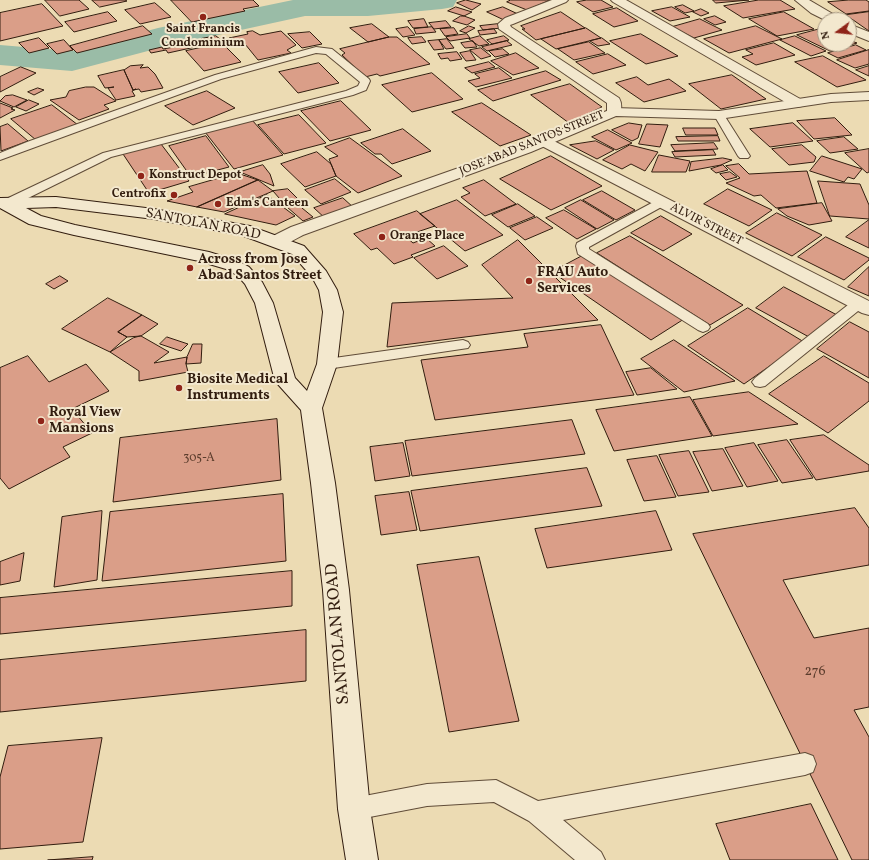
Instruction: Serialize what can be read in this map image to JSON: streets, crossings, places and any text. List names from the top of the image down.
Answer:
{
  "streets": {
    "street": ["JOSE ABAD SANTOS STREET", "SANTOLAN ROAD", "ALVIR STREET"]
  },
  "crossings": [
    ["JOSE ABAD SANTOS STREET", "SANTOLAN ROAD"],
    ["JOSE ABAD SANTOS STREET", "ALVIR STREET"]
  ],
  "places": [
    "Saint Francis Condominium",
    "Konstruct Depot",
    "Centrofix",
    "Edm's Canteen",
    "Orange Place",
    "Across from Jose Abad Santos Street",
    "FRAU Auto Services",
    "Biosite Medical Instruments",
    "Royal View Mansions"
  ],
  "house_numbers": ["305-A", "276"],
  "north": "left"
}
